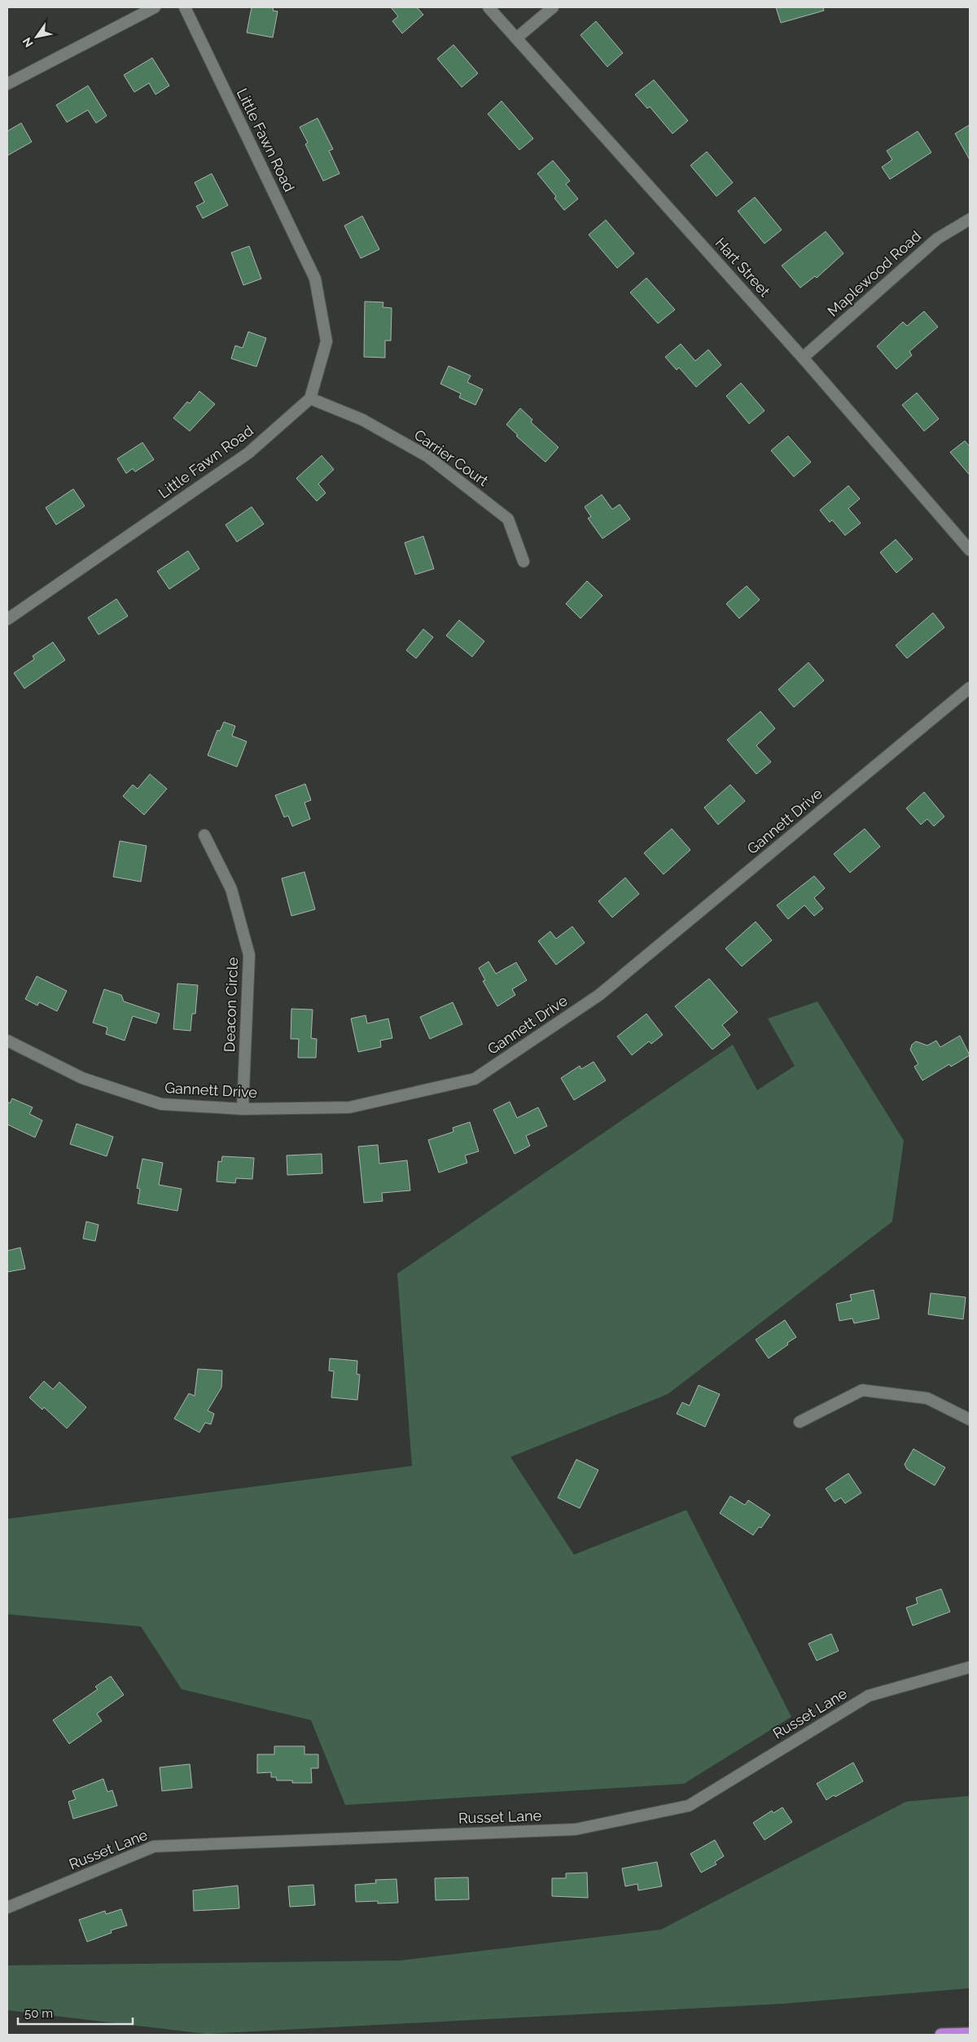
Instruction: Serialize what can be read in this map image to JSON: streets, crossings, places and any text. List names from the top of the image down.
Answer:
{
  "streets": {
    "street": [
      "Little Fawn Road",
      "Hart Street",
      "Maplewood Road",
      "Carrier Court",
      "Gannett Drive",
      "Deacon Circle",
      "Russet Lane"
    ]
  },
  "crossings": [
    ["Little Fawn Road", "Carrier Court"],
    ["Hart Street", "Maplewood Road"],
    ["Gannett Drive", "Deacon Circle"]
  ],
  "scale_bar": "50 m",
  "north": "bottom left"
}
